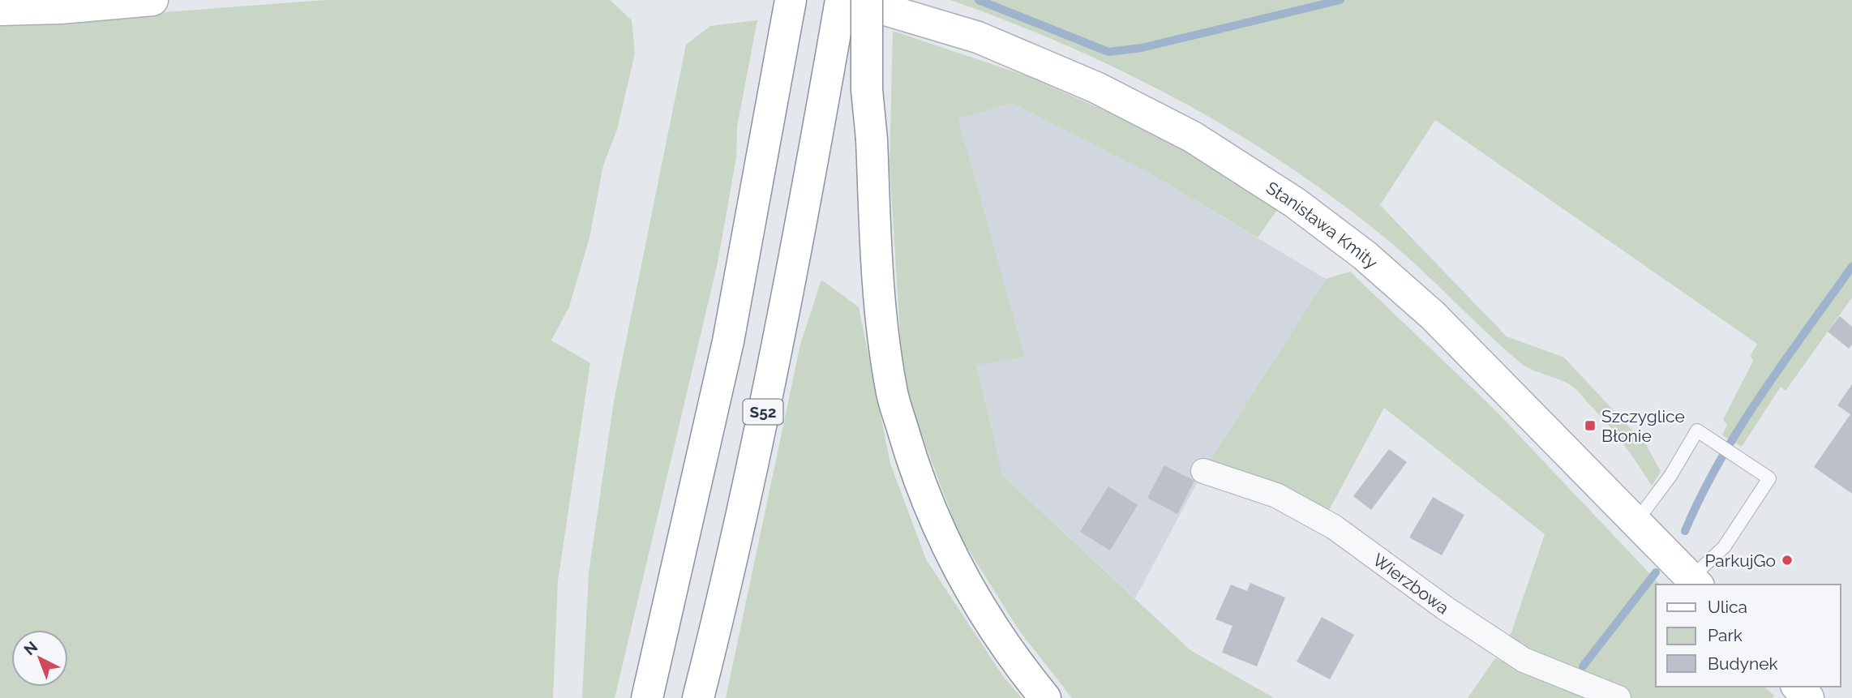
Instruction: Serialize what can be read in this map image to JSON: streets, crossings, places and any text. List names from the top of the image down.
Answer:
{
  "streets": {
    "main road": ["Stanisława Kmity", "S52"],
    "street": ["Wierzbowa"]
  },
  "places": {
    "transit": ["Szczyglice Błonie"],
    "other": ["ParkujGo"]
  },
  "legend": ["Ulica", "Park", "Budynek"],
  "north": "top left"
}
